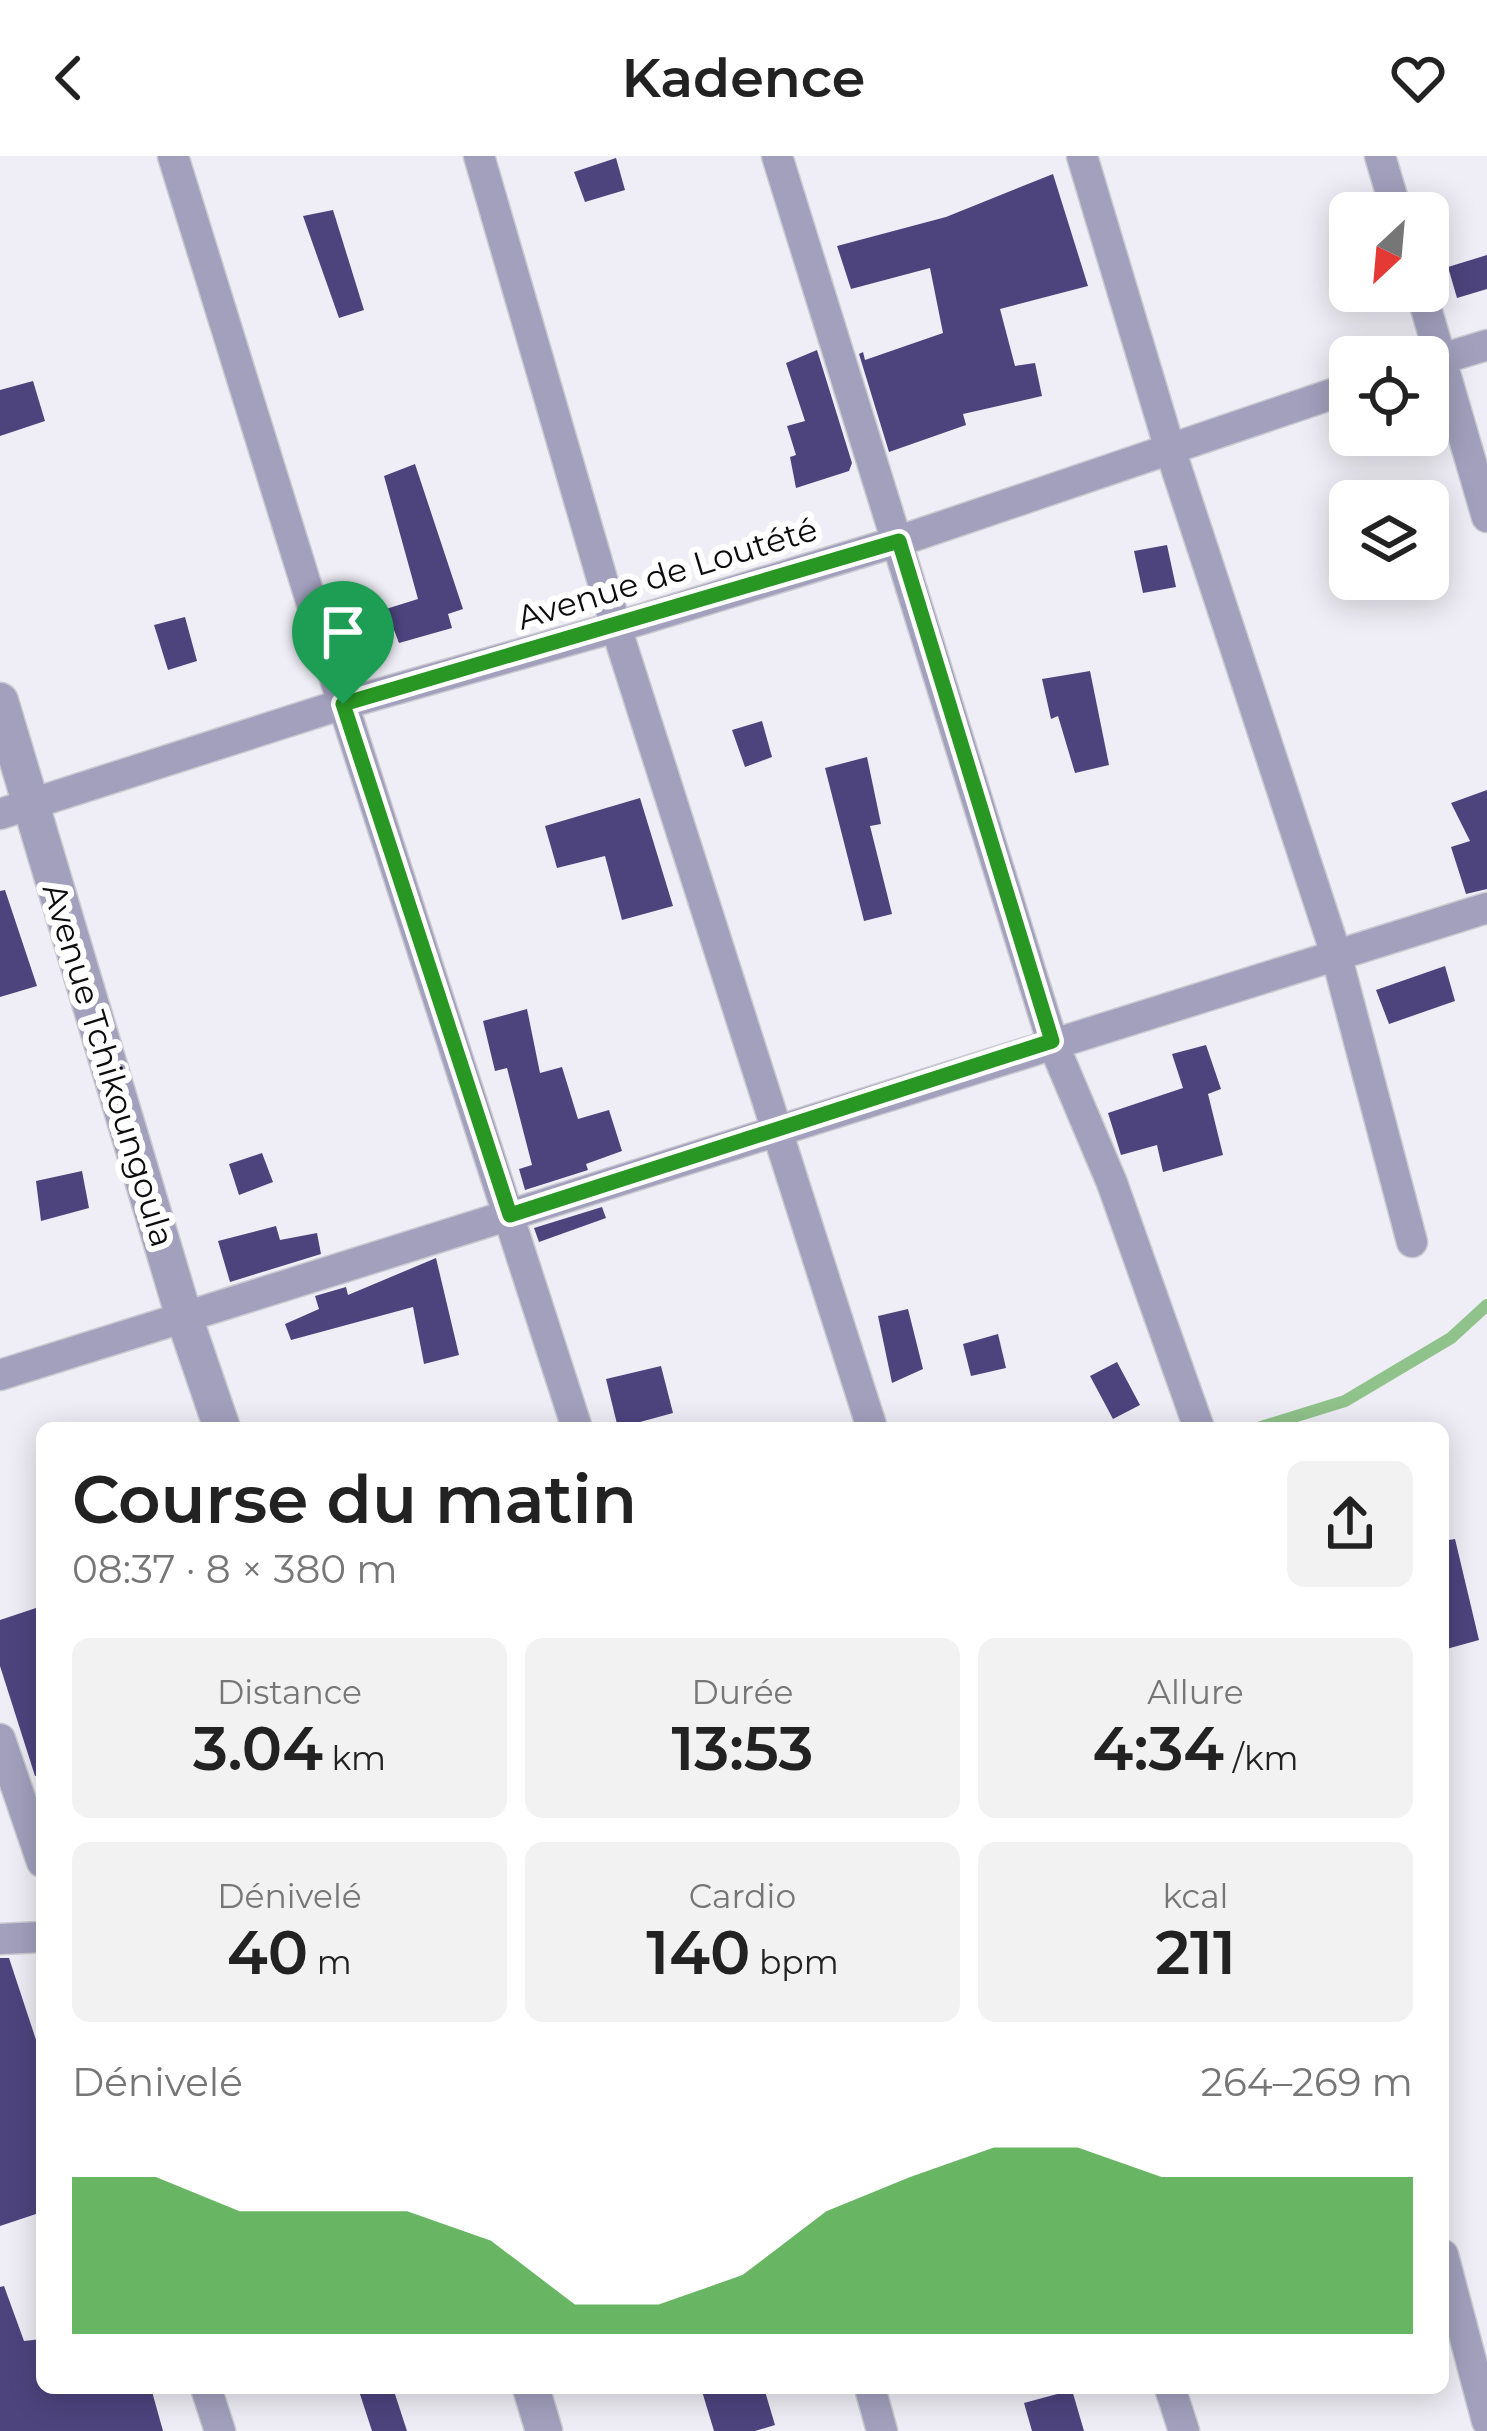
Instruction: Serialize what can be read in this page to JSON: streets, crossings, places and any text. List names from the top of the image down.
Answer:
{
  "streets": {
    "street": ["Avenue de Loutété", "Avenue Tchikoungoula"]
  },
  "crossings": [
    ["Avenue de Loutété", "Avenue Tchikoungoula"]
  ],
  "north": "bottom left",
  "page": {
    "header": "Kadence",
    "heading": ["Course du matin", "08:37 · 8 × 380 m"],
    "stats": [
      ["Distance", "3.04 km"],
      ["Durée", "13:53"],
      ["Allure", "4:34 /km"],
      ["Dénivelé", "40 m"],
      ["Cardio", "140 bpm"],
      ["kcal", "211"]
    ],
    "chart": ["Dénivelé", "264–269 m"]
  }
}
